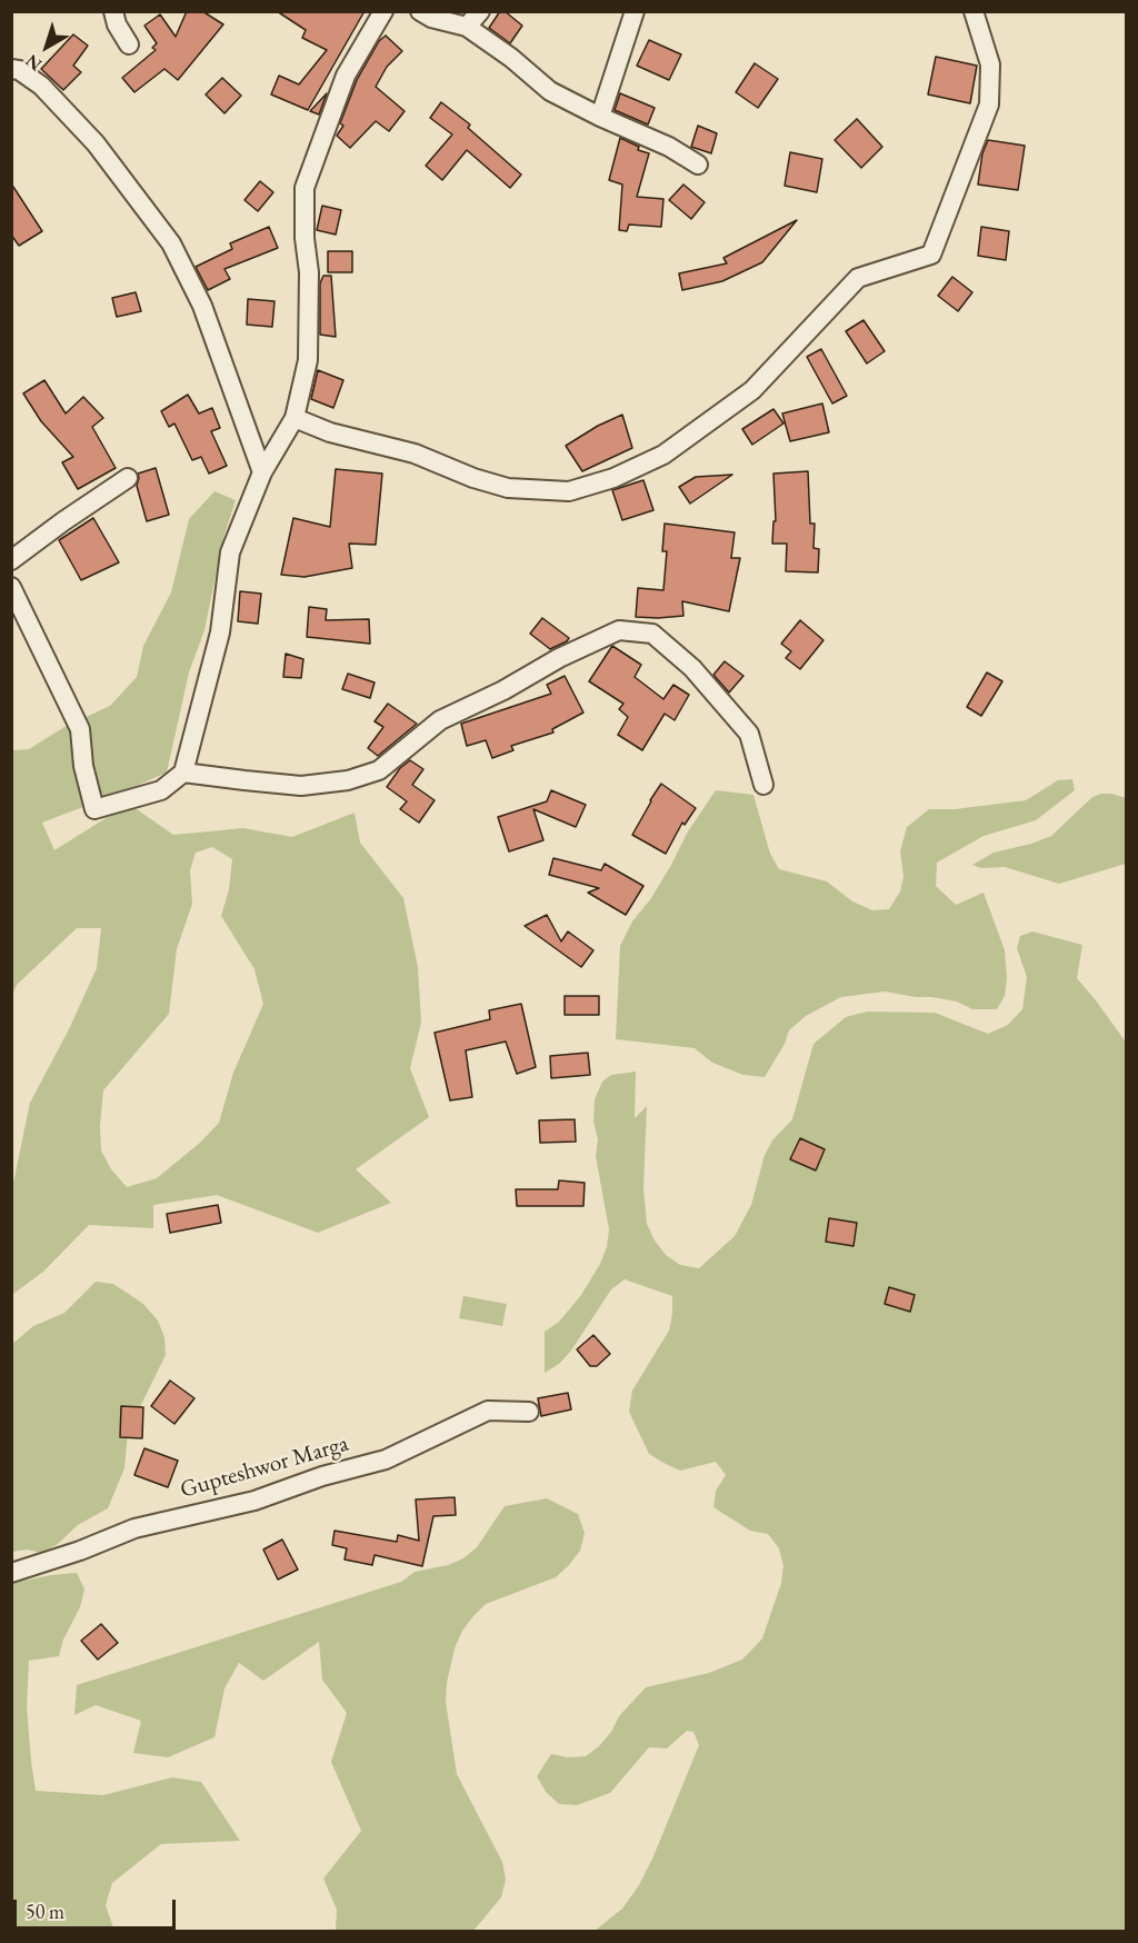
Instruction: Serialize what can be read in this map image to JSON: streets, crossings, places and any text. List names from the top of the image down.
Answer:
{
  "streets": {
    "street": ["Gupteshwor Marga"]
  },
  "scale_bar": "50 m",
  "north": "bottom left"
}
